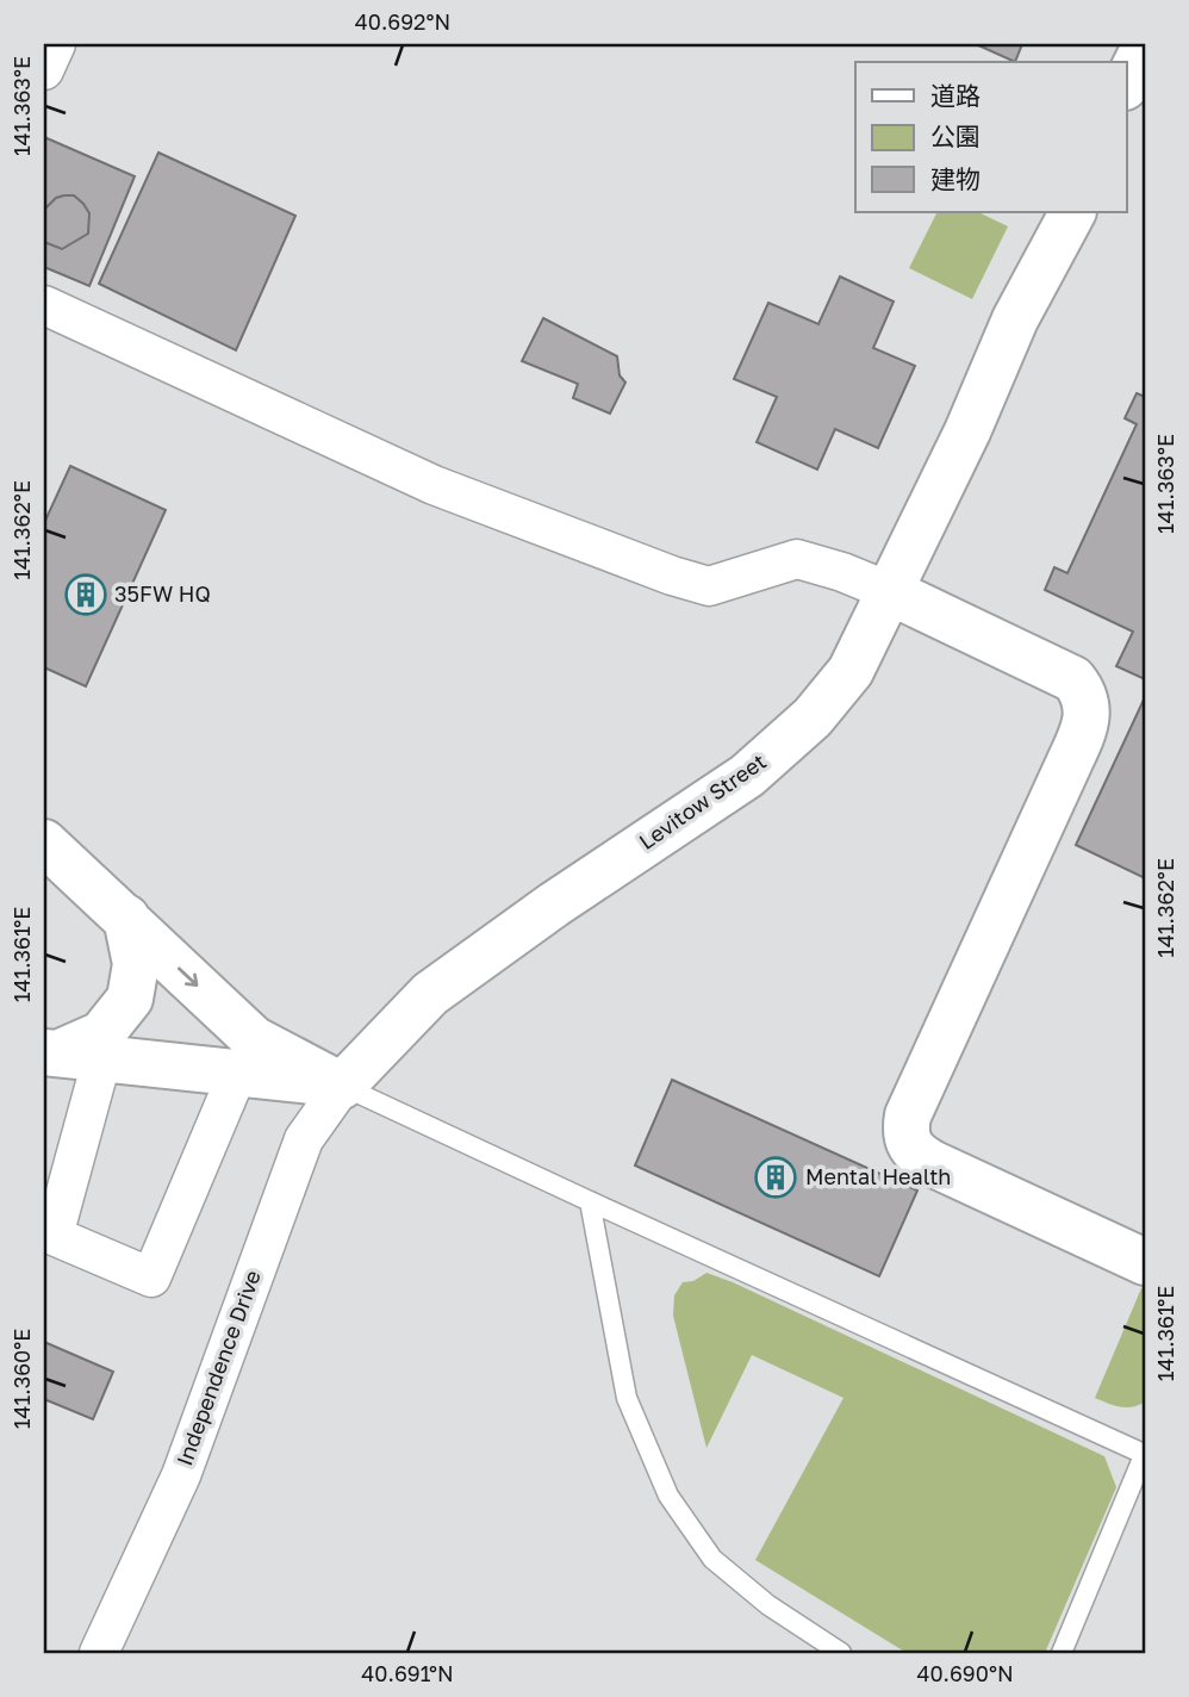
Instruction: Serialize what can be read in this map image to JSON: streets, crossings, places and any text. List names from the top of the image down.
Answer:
{
  "streets": {
    "street": ["Levitow Street", "Independence Drive"]
  },
  "crossings": [
    ["Levitow Street", "Independence Drive"]
  ],
  "places": {
    "building": ["35FW HQ", "Mental Health"]
  },
  "legend": ["道路", "公園", "建物"],
  "coordinates": [
    "40.692°N",
    "141.363°E",
    "141.362°E",
    "141.361°E",
    "141.360°E",
    "40.691°N",
    "40.690°N"
  ]
}
